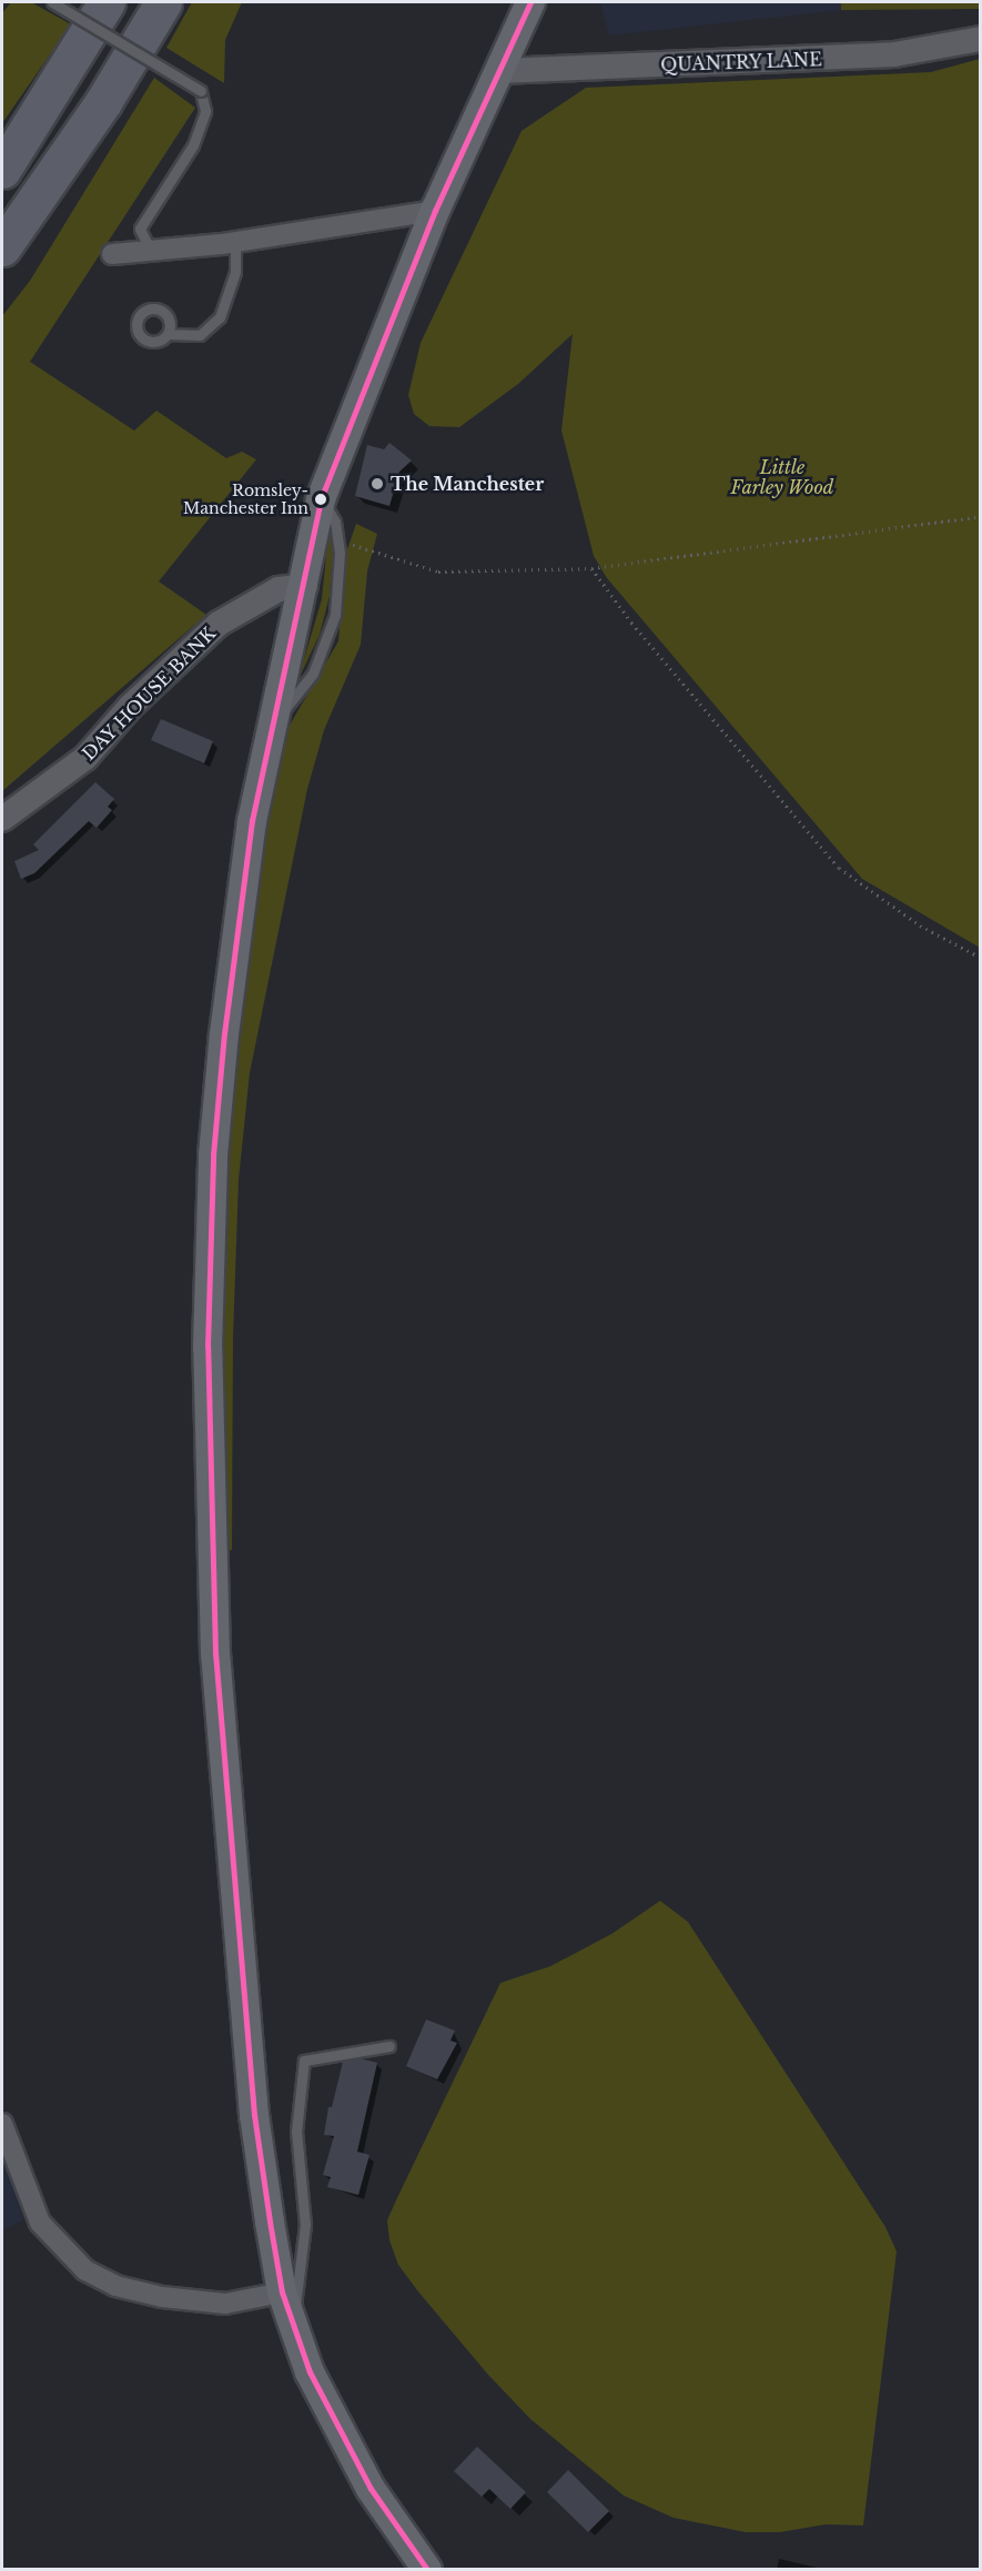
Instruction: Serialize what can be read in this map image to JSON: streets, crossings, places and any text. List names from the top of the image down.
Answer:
{
  "streets": {
    "street": ["QUANTRY LANE", "DAY HOUSE BANK"]
  },
  "parks": ["Little Farley Wood"],
  "places": ["The Manchester", "Romsley- Manchester Inn"]
}
